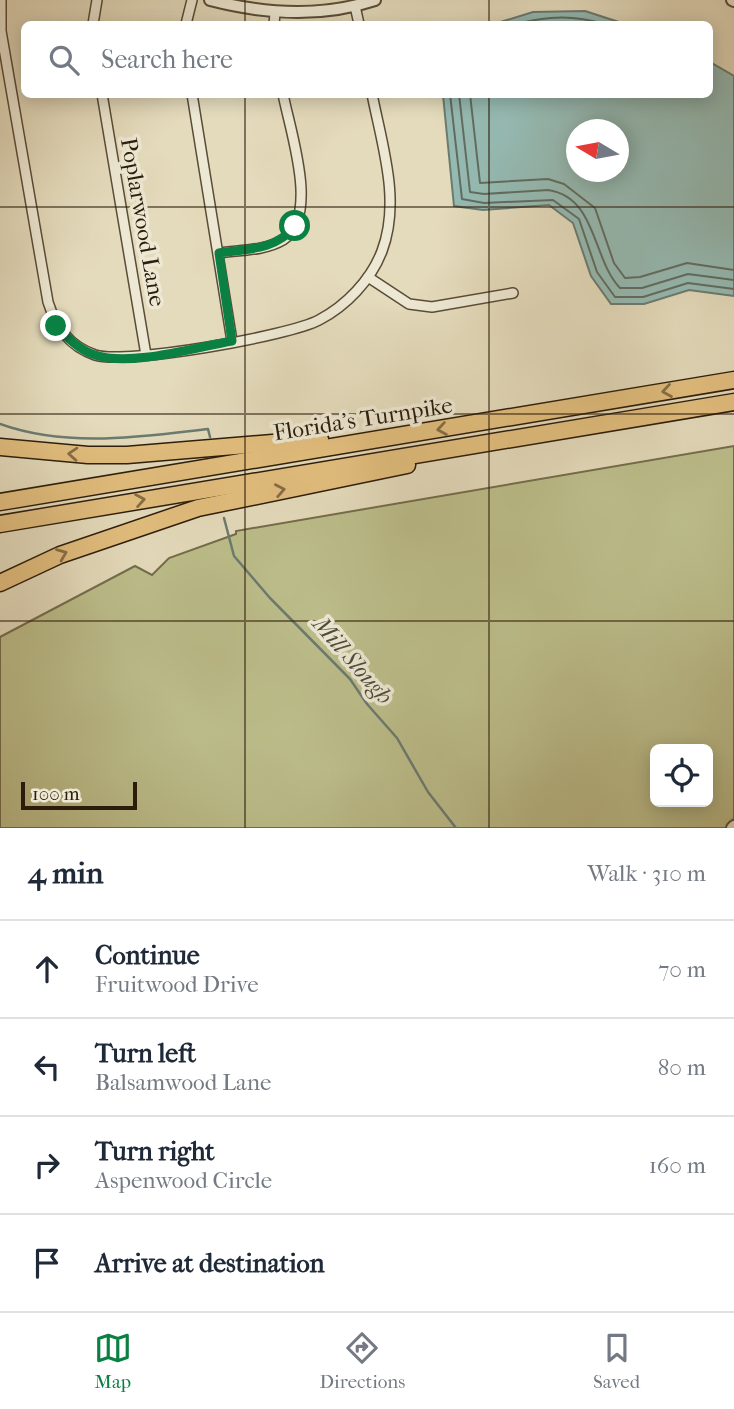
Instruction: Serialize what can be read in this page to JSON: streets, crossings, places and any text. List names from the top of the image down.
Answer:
{
  "streets": {
    "highway": ["Florida's Turnpike"],
    "street": ["Poplarwood Lane"]
  },
  "water": ["Mill Slough"],
  "scale_bar": "100 m",
  "north": "left",
  "page": {
    "search": "Search here",
    "scale": "100 m",
    "heading": ["4 min", "Walk · 310 m"],
    "list": [
      ["Continue", "Fruitwood Drive", "70 m"],
      ["Turn left", "Balsamwood Lane", "80 m"],
      ["Turn right", "Aspenwood Circle", "160 m"],
      "Arrive at destination"
    ],
    "nav": ["Map", "Directions", "Saved"]
  }
}
